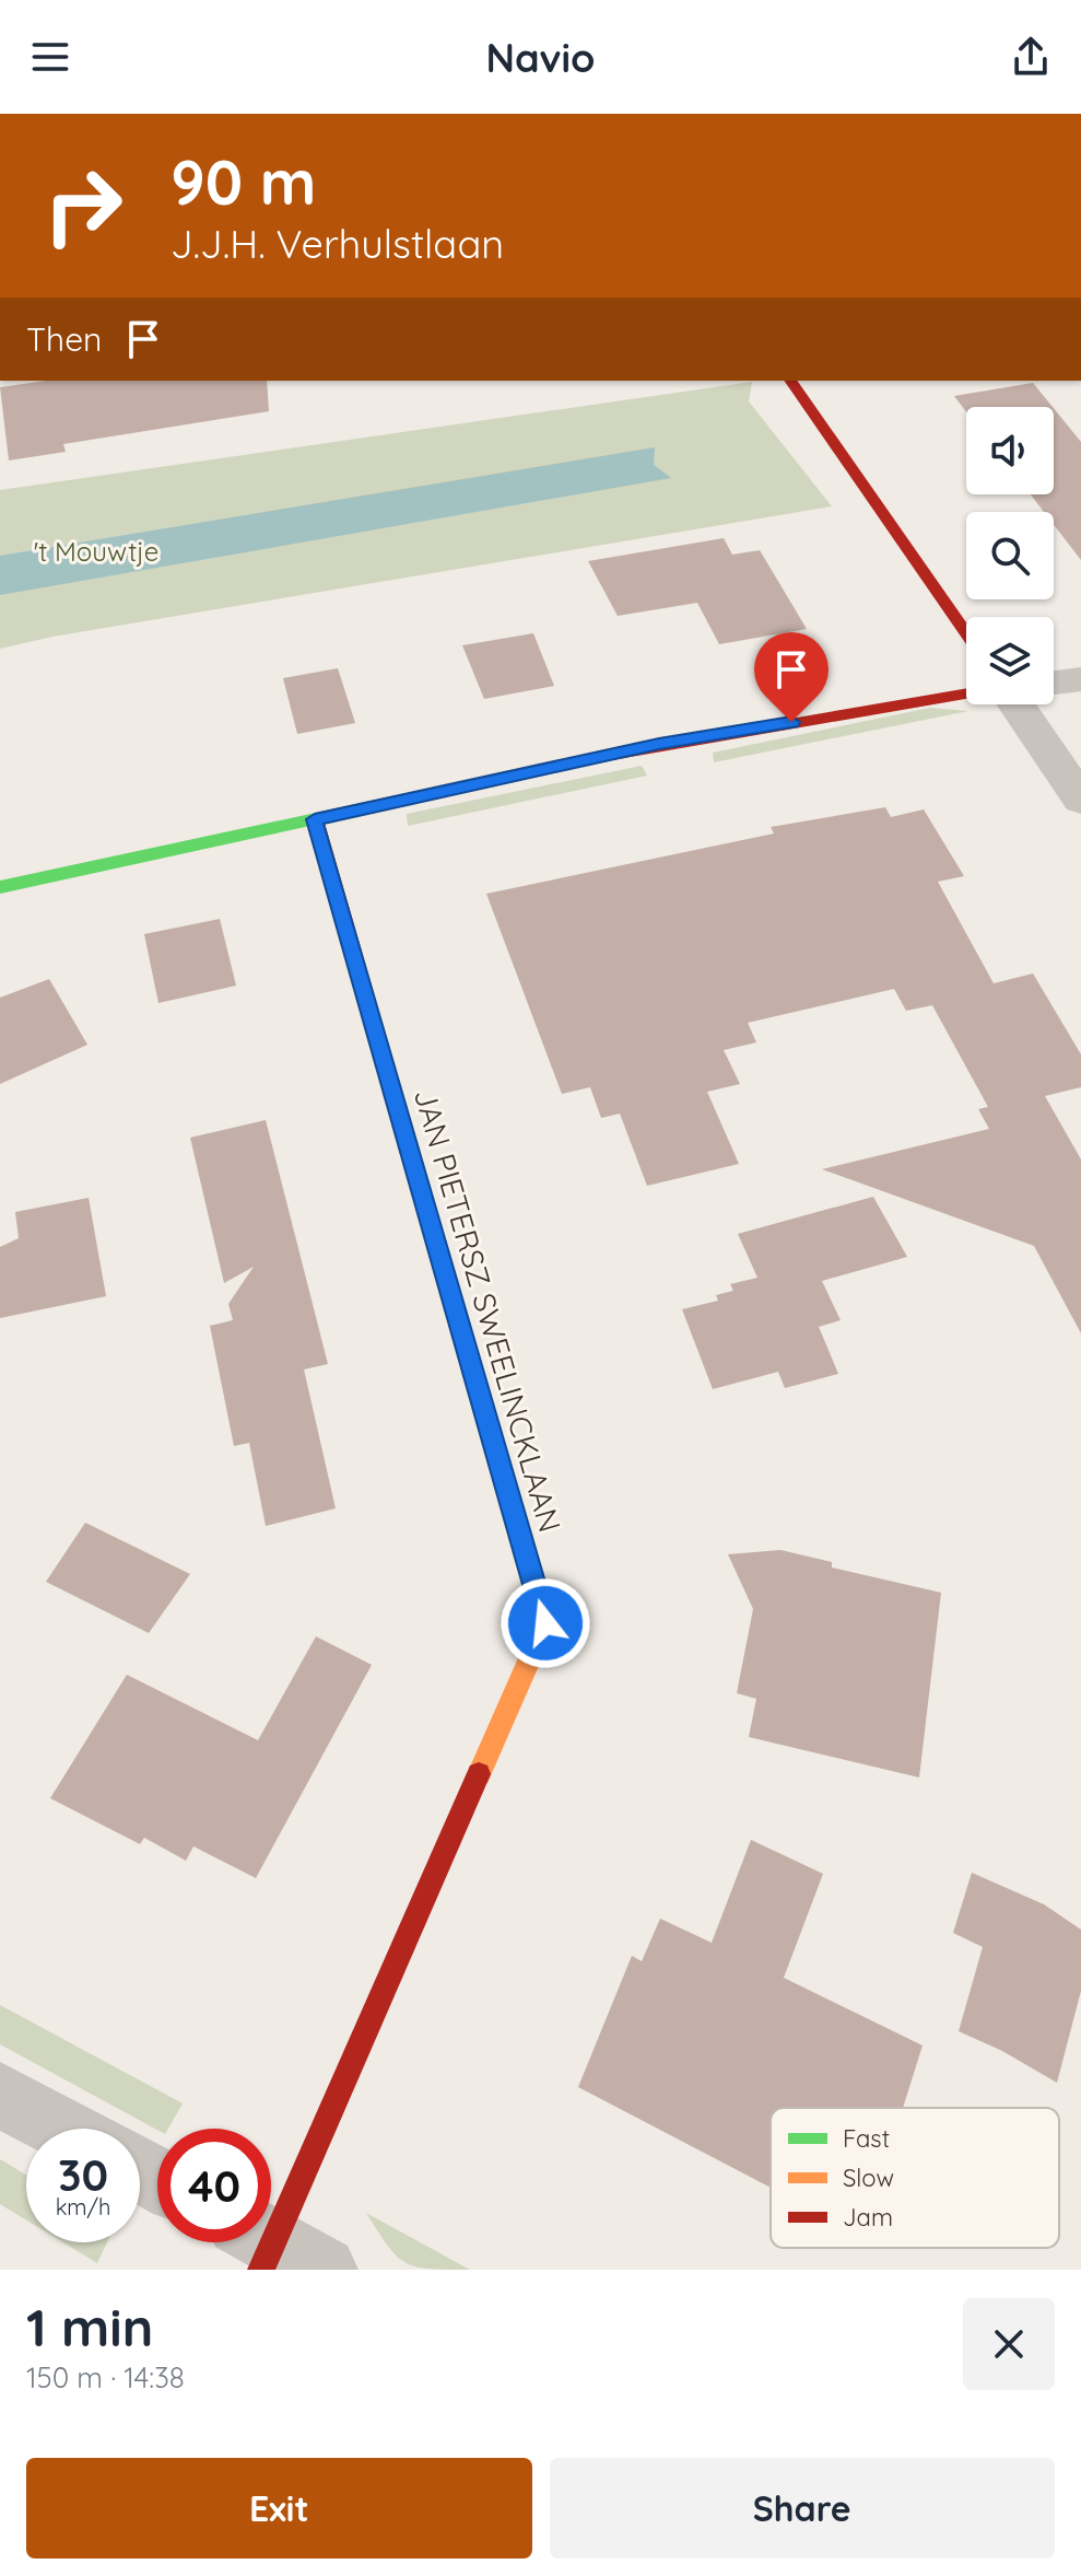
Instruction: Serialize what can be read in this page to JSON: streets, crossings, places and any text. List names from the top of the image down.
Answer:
{
  "streets": {
    "street": ["JAN PIETERSZ SWEELINCKLAAN"]
  },
  "parks": ["'t Mouwtje"],
  "legend": ["Fast", "Slow", "Jam"],
  "page": {
    "header": "Navio",
    "turn": ["90 m", "J.J.H. Verhulstlaan"],
    "then": "Then",
    "speed": "30 km/h",
    "limit": "40",
    "heading": ["1 min", "150 m · 14:38"],
    "buttons": ["Exit", "Share"]
  }
}
